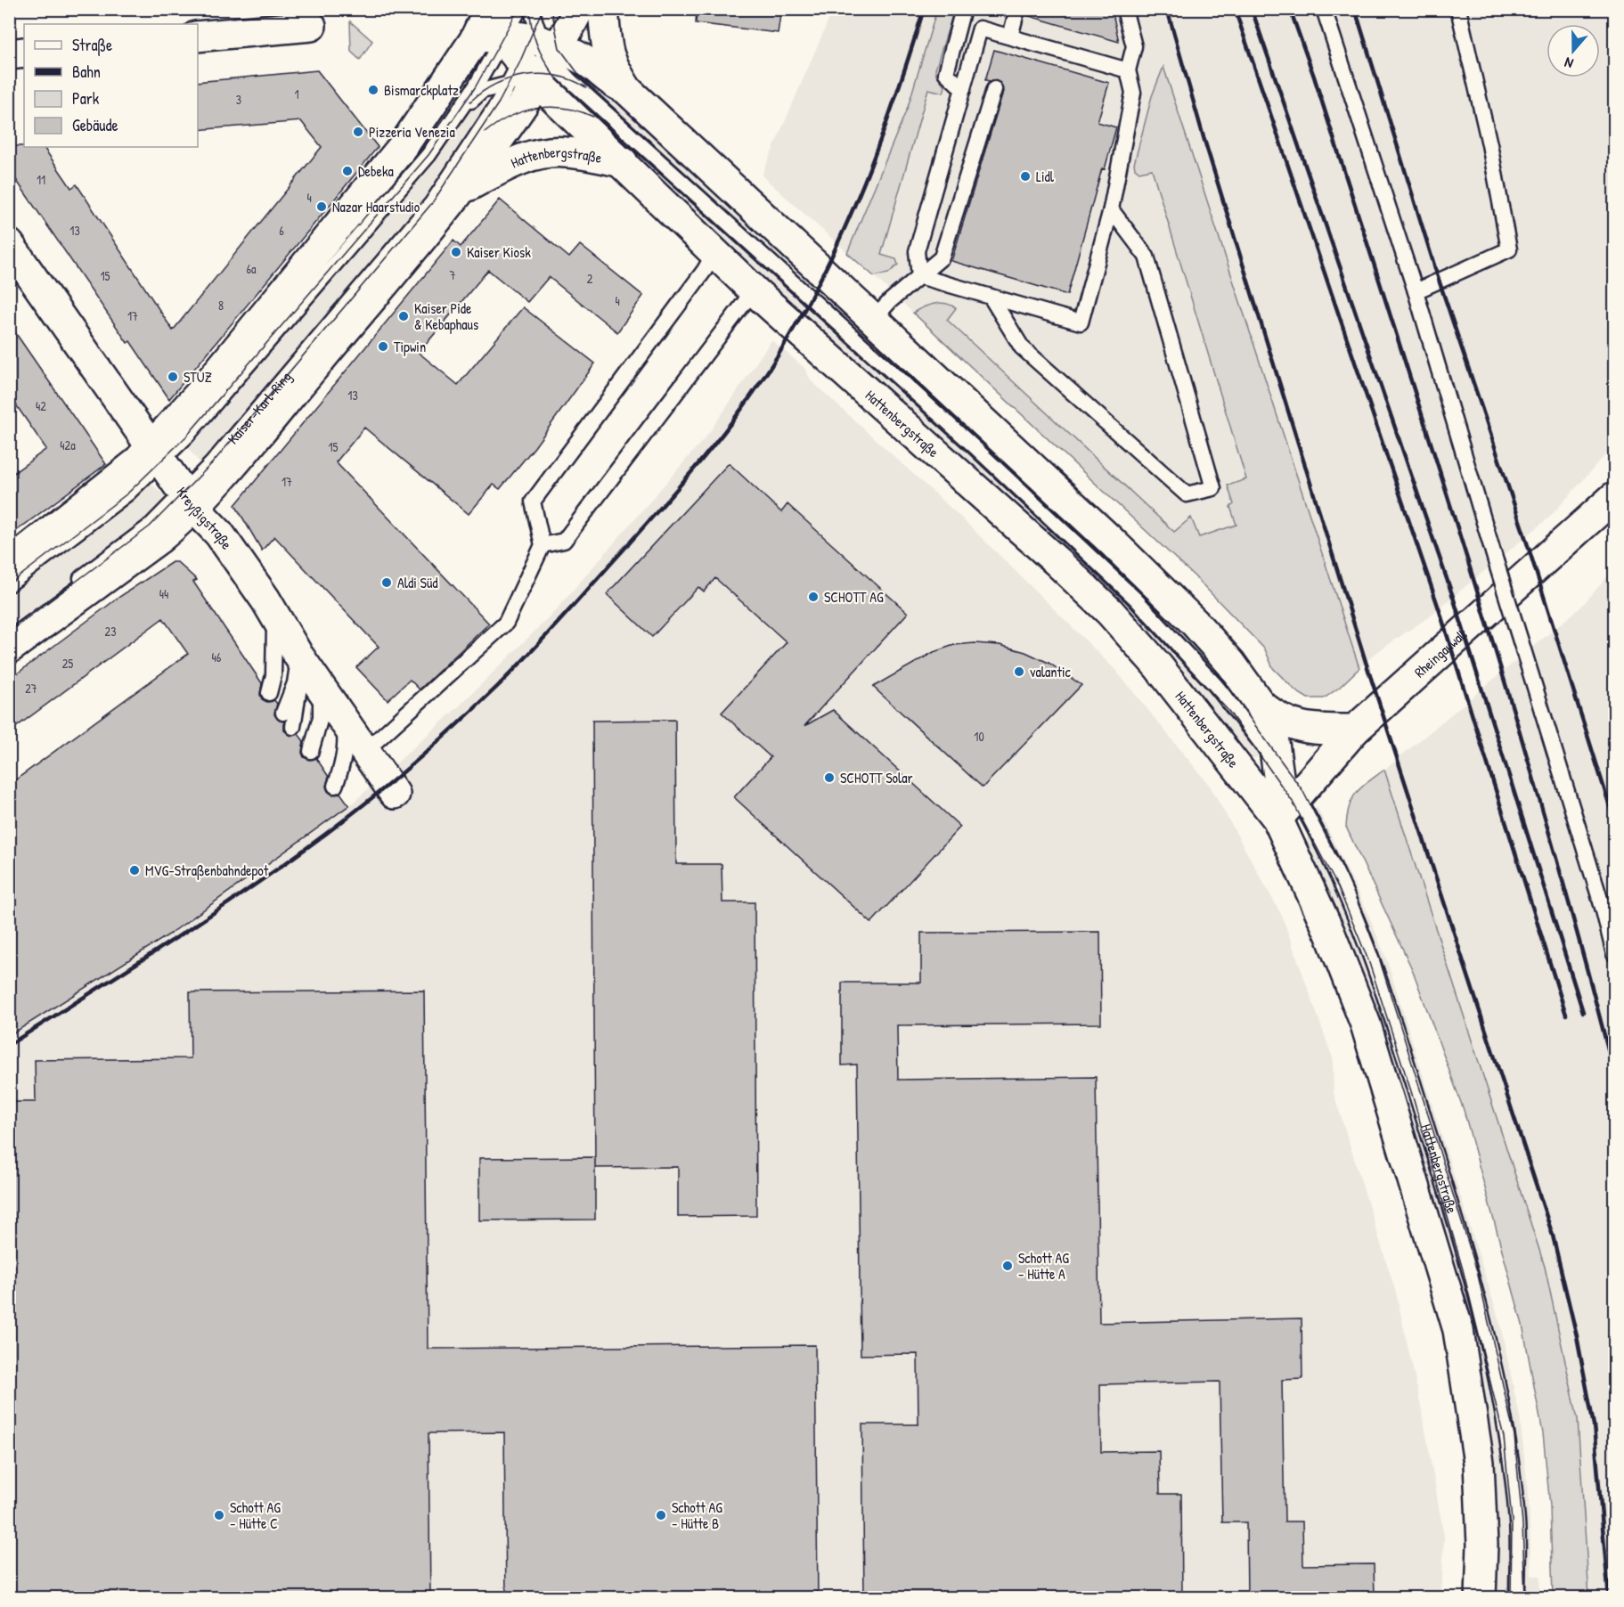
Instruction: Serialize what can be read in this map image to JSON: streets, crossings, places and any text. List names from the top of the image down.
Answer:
{
  "streets": {
    "street": [
      "Hattenbergstraße",
      "Kaiser-Karl-Ring",
      "Kreyßigstraße",
      "Rheingauwall"
    ]
  },
  "crossings": [
    ["Hattenbergstraße", "Kaiser-Karl-Ring"],
    ["Hattenbergstraße", "Rheingauwall"],
    ["Kaiser-Karl-Ring", "Kreyßigstraße"]
  ],
  "places": [
    "Bismarckplatz",
    "Pizzeria Venezia",
    "Debeka",
    "Lidl",
    "Nazar Haarstudio",
    "Kaiser Kiosk",
    "Kaiser Pide & Kebaphaus",
    "Tipwin",
    "STUZ",
    "Aldi Süd",
    "SCHOTT AG",
    "valantic",
    "SCHOTT Solar",
    "MVG-Straßenbahndepot",
    "Schott AG - Hütte A",
    "Schott AG - Hütte C",
    "Schott AG - Hütte B"
  ],
  "house_numbers": [
    "1",
    "3",
    "11",
    "4",
    "13",
    "6",
    "6a",
    "7",
    "15",
    "2",
    "4",
    "8",
    "17",
    "13",
    "42",
    "42a",
    "15",
    "17",
    "44",
    "23",
    "46",
    "25",
    "27",
    "10"
  ],
  "legend": [
    "Straße",
    "Bahn",
    "Park",
    "Gebäude"
  ],
  "north": "bottom"
}
